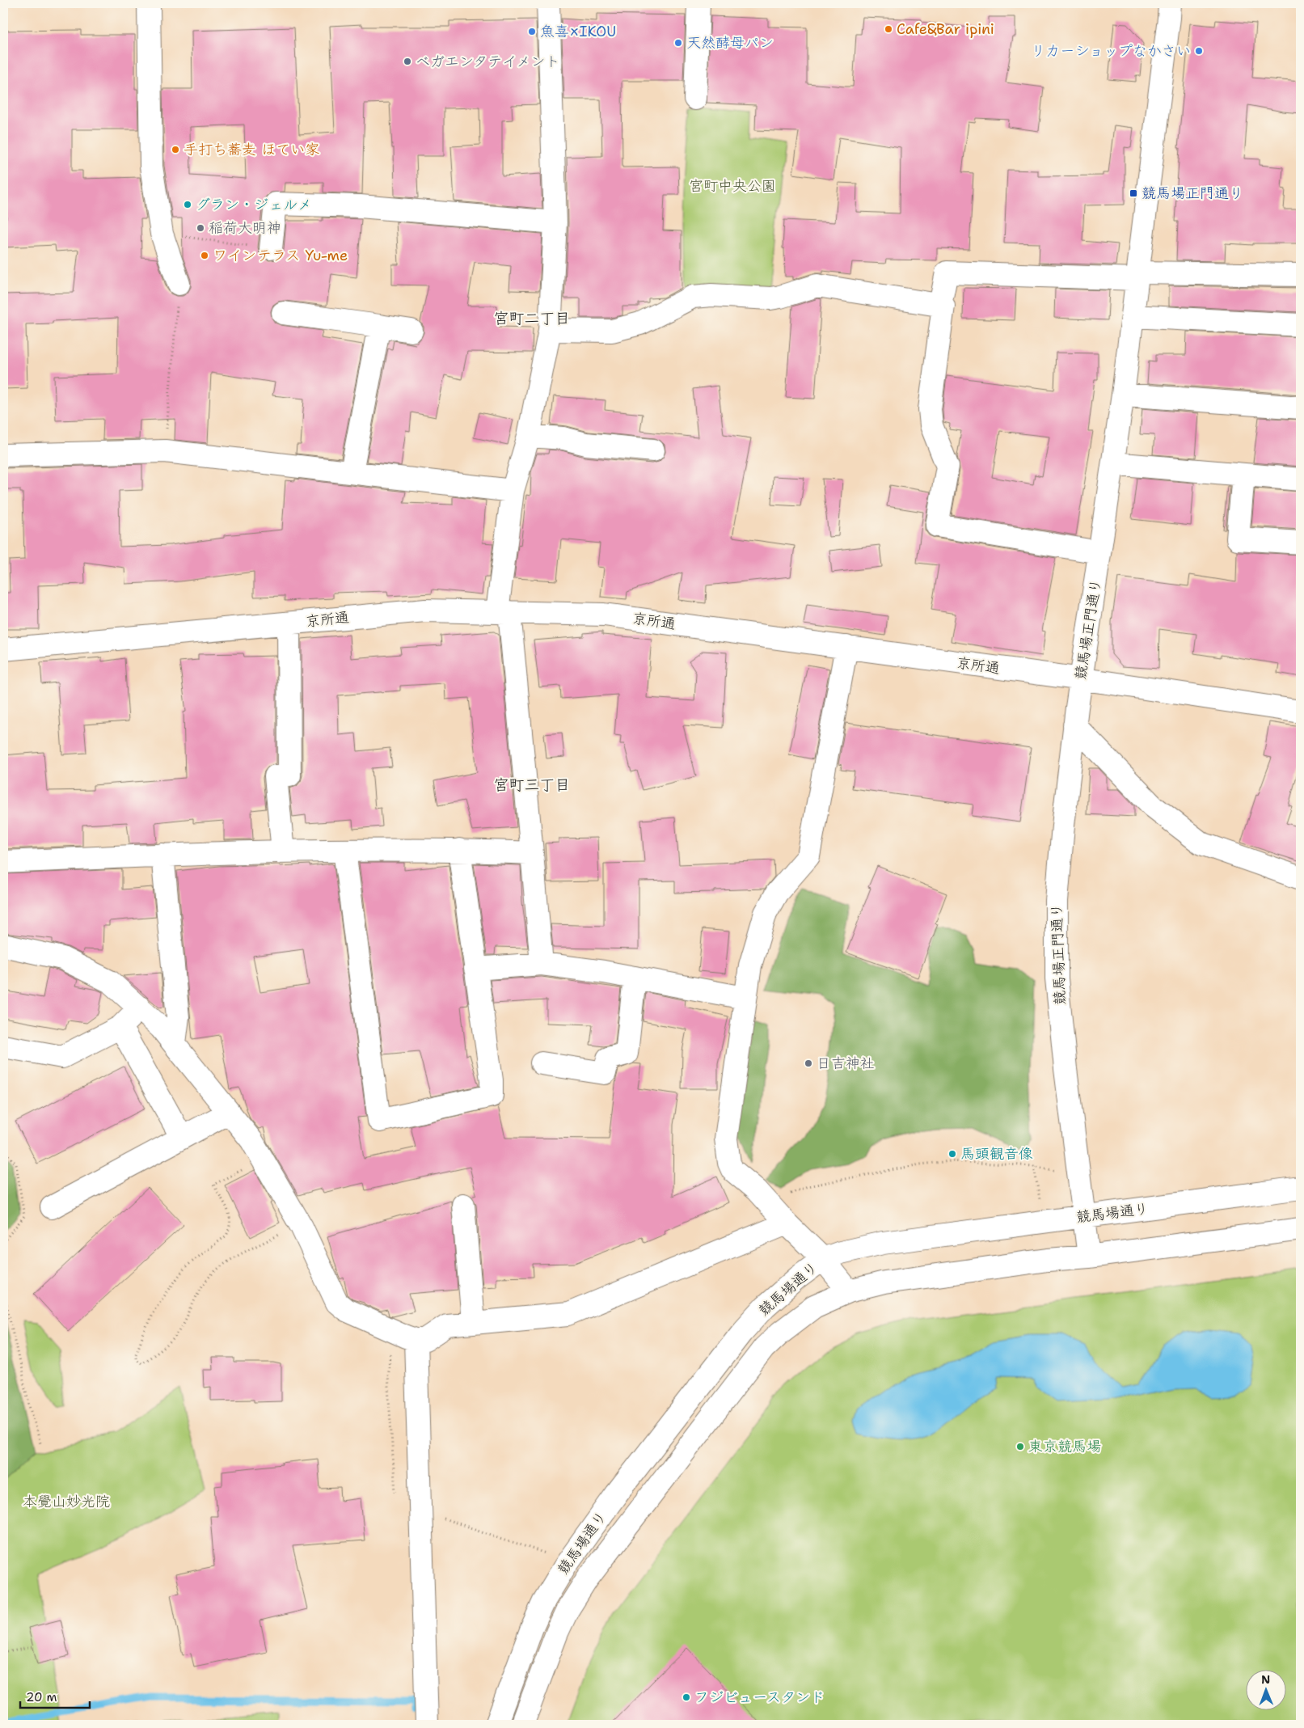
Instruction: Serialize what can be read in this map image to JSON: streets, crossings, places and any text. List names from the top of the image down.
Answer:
{
  "streets": {
    "street": ["京所通", "競馬場正門通り", "競馬場通り"]
  },
  "crossings": [
    ["京所通", "競馬場正門通り"],
    ["競馬場正門通り", "競馬場通り"]
  ],
  "districts": ["宮町二丁目", "宮町三丁目"],
  "parks": ["宮町中央公園", "本覺山妙光院"],
  "places": {
    "other": [
      "Cafe&Bar ipini",
      "魚喜×IKOU",
      "天然酵母パン",
      "リカーショップなかさい",
      "ベガエンタテイメント",
      "手打ち蕎麦 ほてい家",
      "グラン・ジェルメ",
      "稲荷大明神",
      "ワインテラス Yu-me",
      "日吉神社",
      "馬頭観音像",
      "東京競馬場",
      "フジビュースタンド"
    ],
    "transit": ["競馬場正門通り"]
  },
  "scale_bar": "20 m",
  "north": "top"
}
